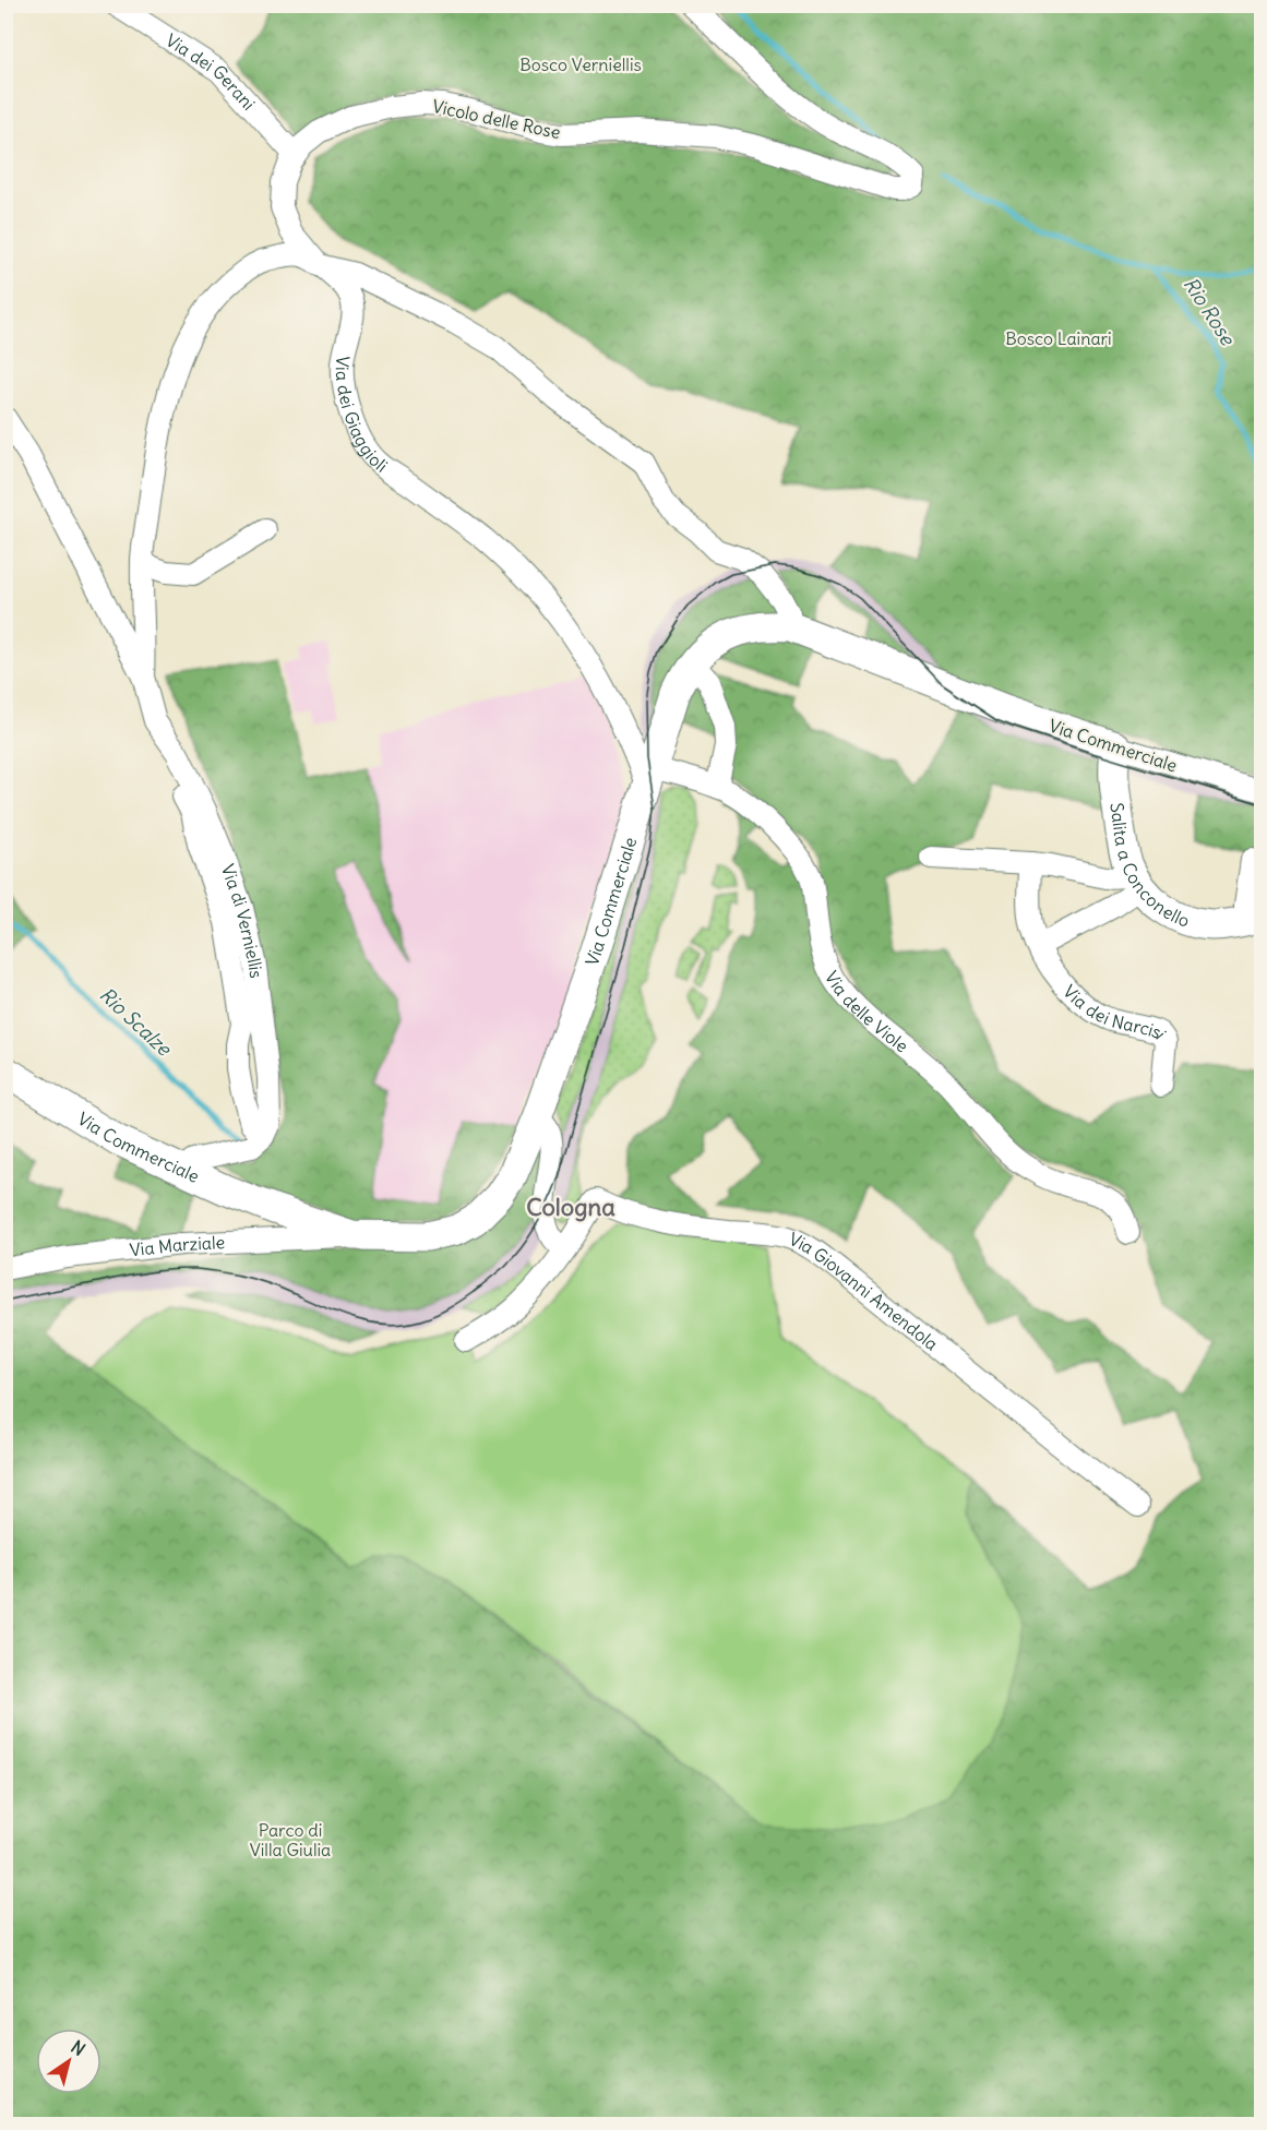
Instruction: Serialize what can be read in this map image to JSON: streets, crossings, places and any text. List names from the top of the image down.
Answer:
{
  "streets": {
    "main road": ["Via Commerciale", "Salita a Conconello"],
    "street": [
      "Via dei Gerani",
      "Vicolo delle Rose",
      "Via dei Giaggioli",
      "Via di Verniellis",
      "Via delle Viole",
      "Via dei Narcisi",
      "Via Marziale",
      "Via Giovanni Amendola"
    ]
  },
  "crossings": [
    ["Via dei Gerani", "Vicolo delle Rose"],
    ["Vicolo delle Rose", "Via dei Giaggioli"],
    ["Via dei Giaggioli", "Via Commerciale"],
    ["Via dei Giaggioli", "Via di Verniellis"],
    ["Via dei Giaggioli", "Via delle Viole"],
    ["Via Commerciale", "Salita a Conconello"],
    ["Via Commerciale", "Via delle Viole"],
    ["Via Commerciale", "Via Marziale"]
  ],
  "districts": ["Cologna"],
  "water": ["Rio Rose", "Rio Scalze"],
  "parks": ["Bosco Verniellis", "Bosco Lainari", "Parco di Villa Giulia"],
  "north": "top right"
}
